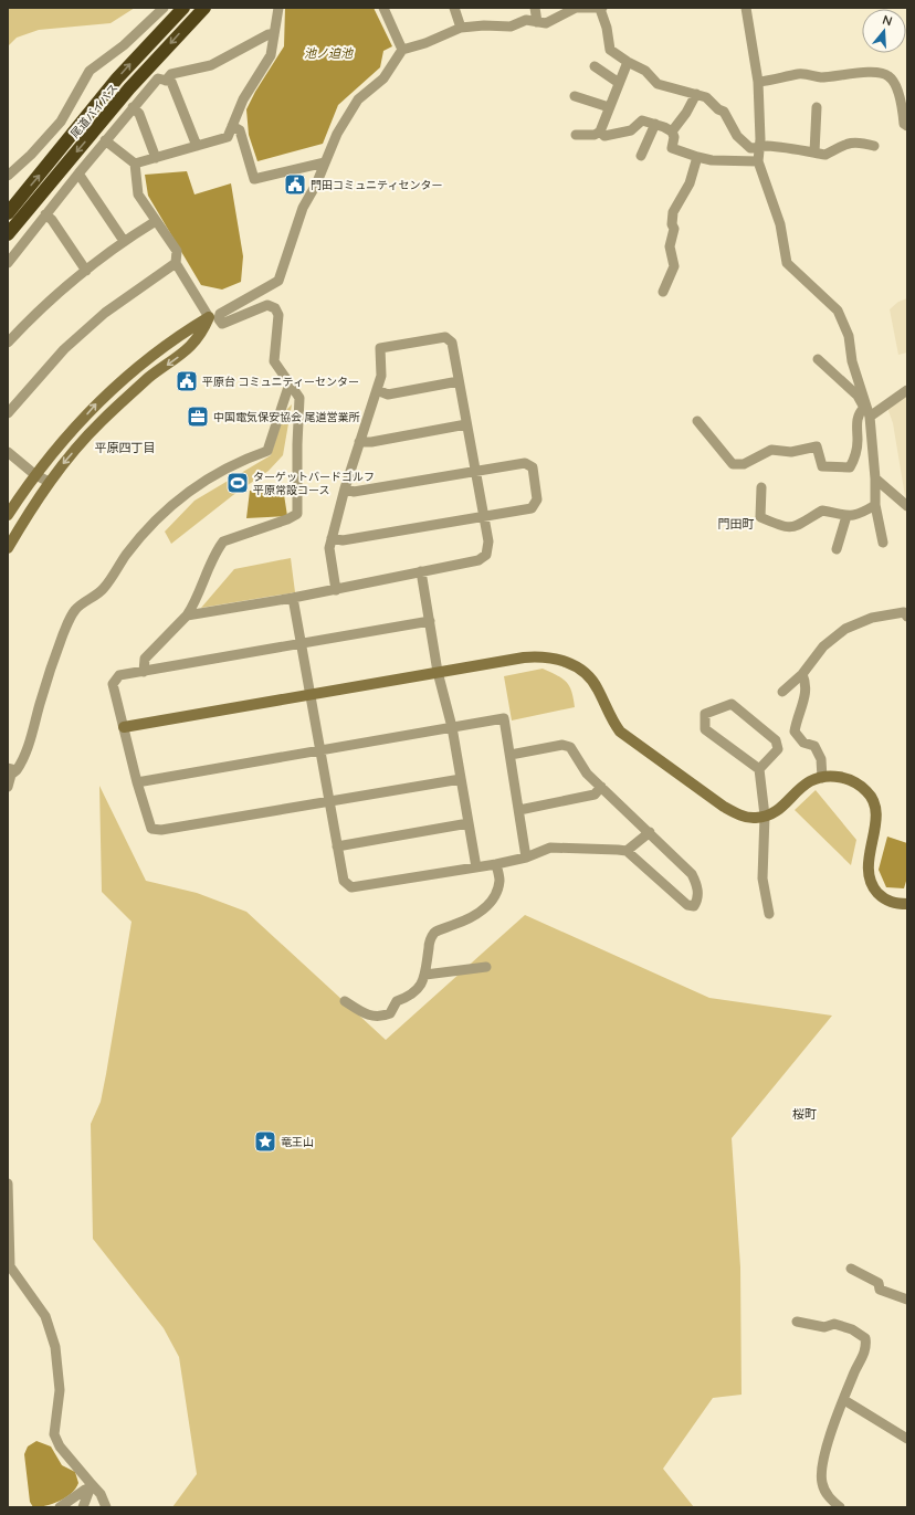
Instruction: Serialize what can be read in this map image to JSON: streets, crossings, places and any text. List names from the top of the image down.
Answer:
{
  "streets": {
    "highway": ["尾道バイパス"]
  },
  "districts": ["平原四丁目", "門田町", "桜町"],
  "water": ["池ノ迫池"],
  "places": {
    "public building": ["門田コミュニティセンター", "平原台 コミュニティーセンター"],
    "office": ["中国電気保安協会 尾道営業所"],
    "sports": ["ターゲットバードゴルフ 平原常設コース"],
    "place": ["竜王山"]
  },
  "north": "top"
}
